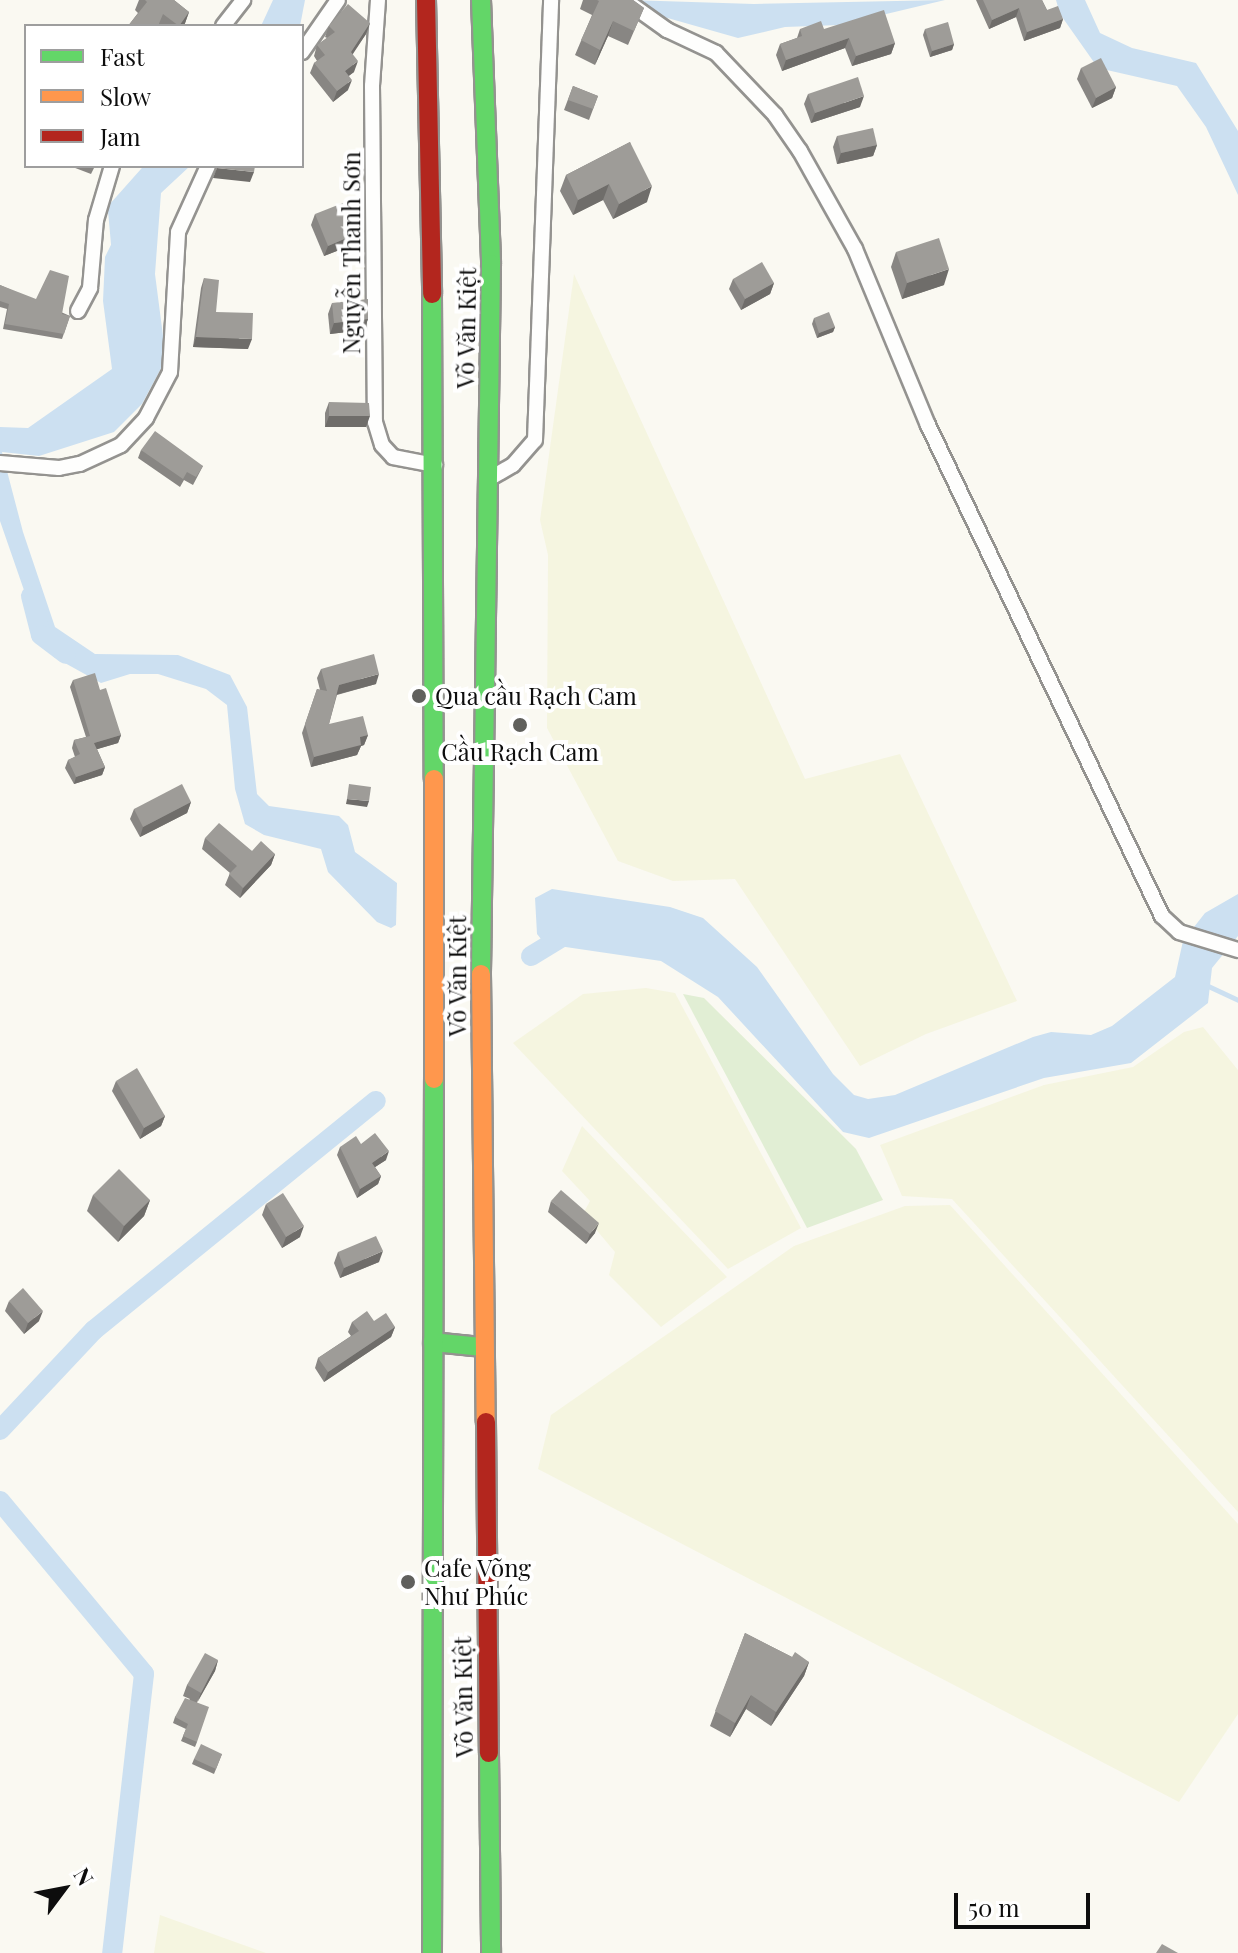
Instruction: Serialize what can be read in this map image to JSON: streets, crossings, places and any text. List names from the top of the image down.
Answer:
{
  "streets": {
    "main road": ["Võ Văn Kiệt"],
    "street": ["Nguyễn Thanh Sơn"]
  },
  "crossings": [
    ["Nguyễn Thanh Sơn", "Võ Văn Kiệt"]
  ],
  "places": ["Qua cầu Rạch Cam", "Cầu Rạch Cam", "Cafe Võng Như Phúc"],
  "legend": ["Fast", "Slow", "Jam"],
  "scale_bar": "50 m",
  "north": "top right"
}
